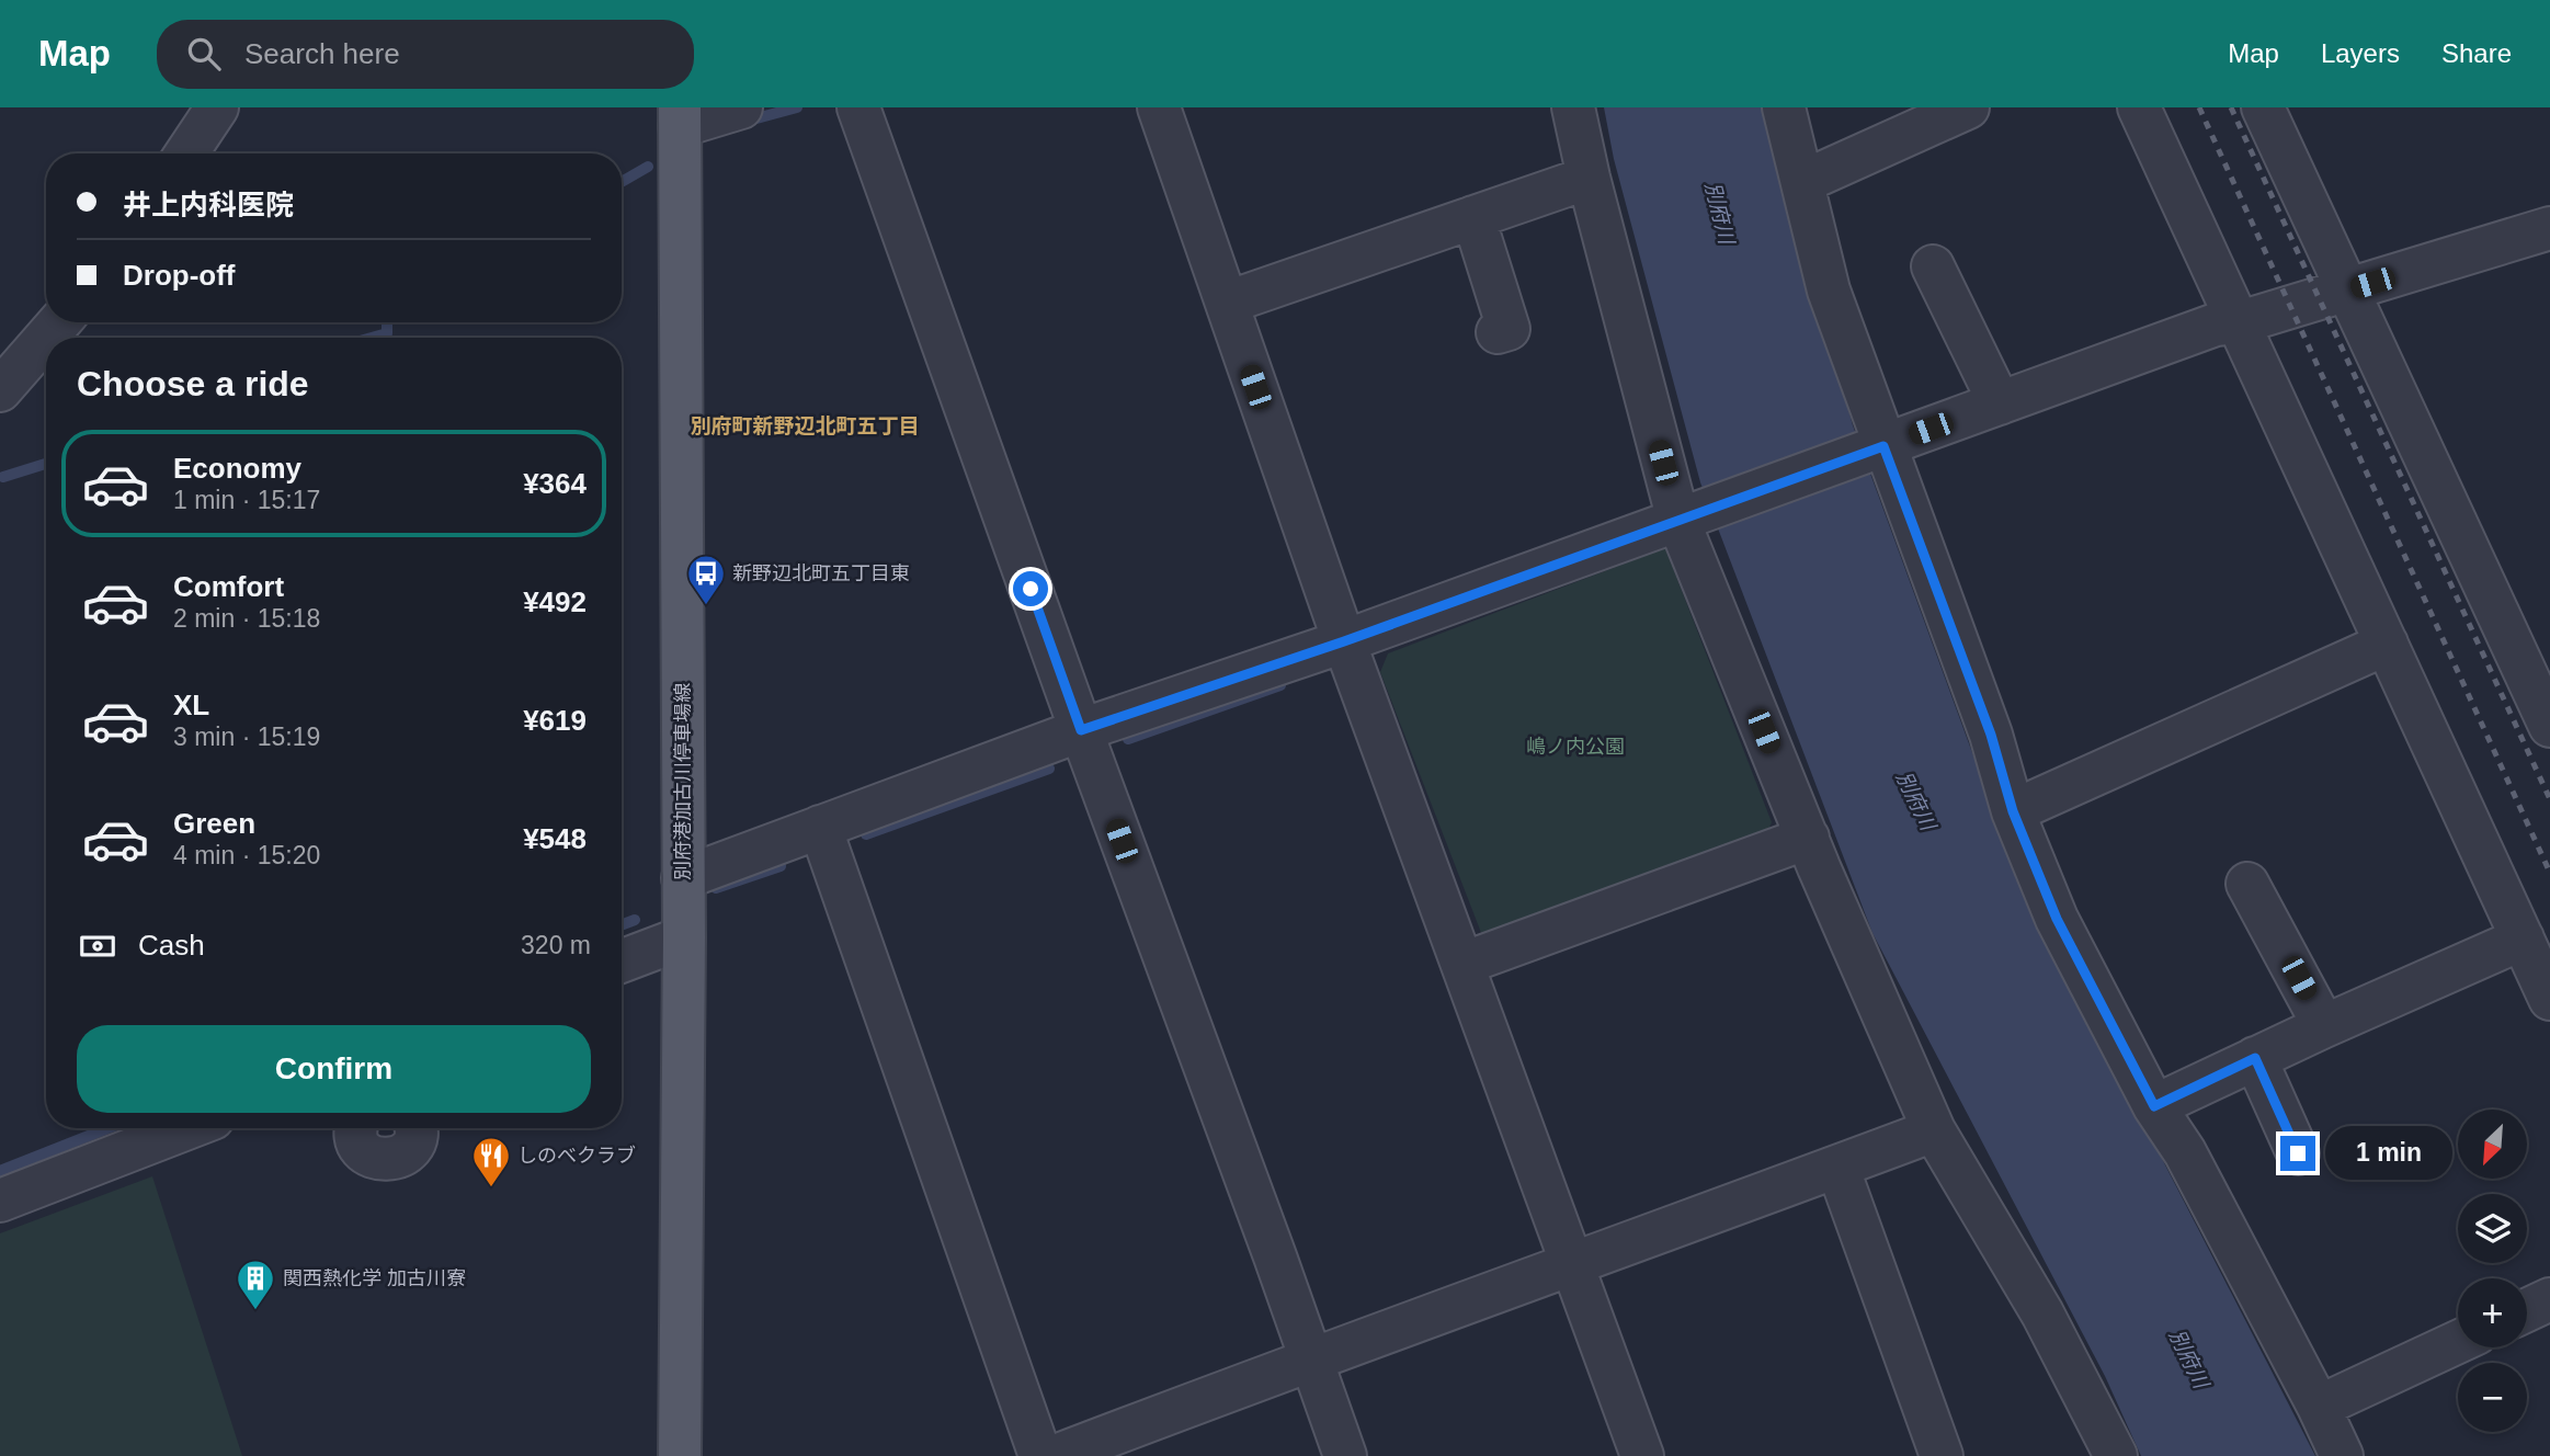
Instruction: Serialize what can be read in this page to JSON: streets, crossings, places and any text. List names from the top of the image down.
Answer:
{
  "streets": {
    "main road": ["別府港加古川停車場線"]
  },
  "districts": ["別府町新野辺北町五丁目"],
  "water": ["別府川"],
  "parks": ["嶋ノ内公園"],
  "places": {
    "bus stop": ["新野辺北町五丁目東"],
    "restaurant": ["しのべクラブ"],
    "building": ["関西熱化学 加古川寮"]
  },
  "north": "bottom left",
  "page": {
    "header": "Map",
    "search": "Search here",
    "nav": ["Map", "Layers", "Share"],
    "banner": ["井上内科医院", "Drop-off"],
    "heading": "Choose a ride",
    "list": [
      {
        "name": "Economy",
        "note": "1 min · 15:17",
        "value": "¥364"
      },
      {
        "name": "Comfort",
        "note": "2 min · 15:18",
        "value": "¥492"
      },
      {
        "name": "XL",
        "note": "3 min · 15:19",
        "value": "¥619"
      },
      {
        "name": "Green",
        "note": "4 min · 15:20",
        "value": "¥548"
      }
    ],
    "pay": ["Cash", "320 m"],
    "buttons": "Confirm",
    "map_buttons": ["+", "−"],
    "bubble": "1 min"
  }
}
